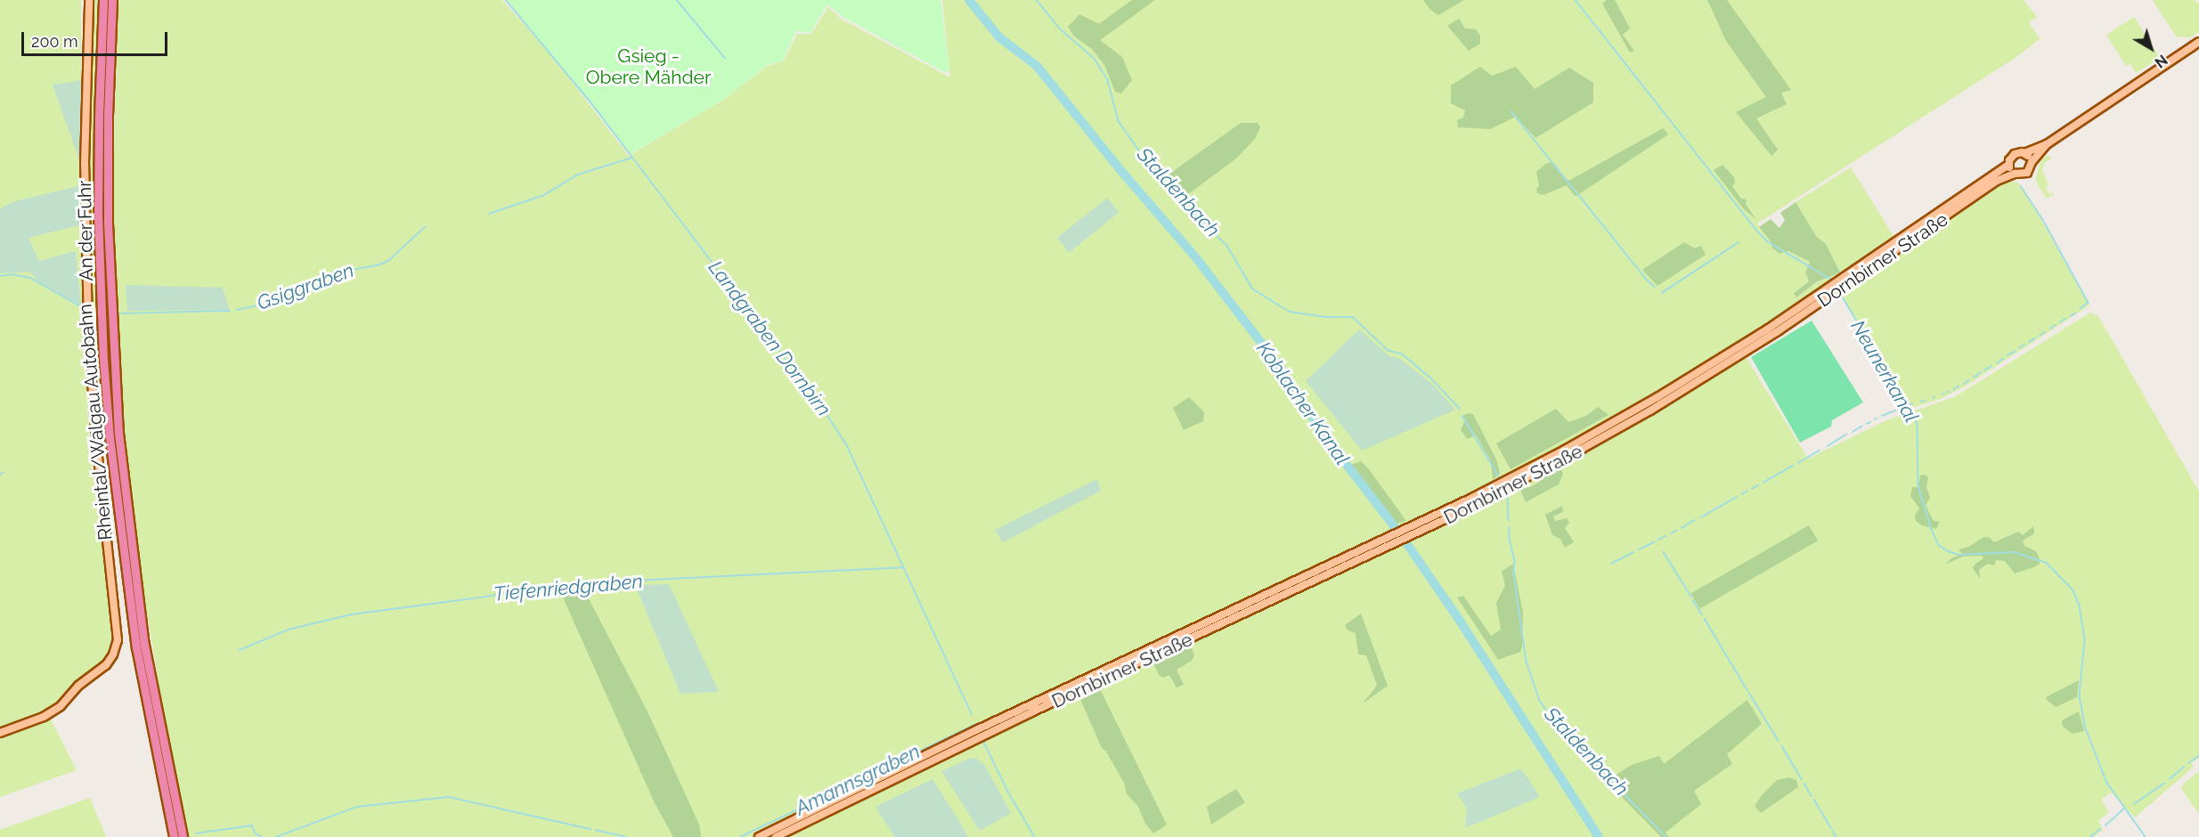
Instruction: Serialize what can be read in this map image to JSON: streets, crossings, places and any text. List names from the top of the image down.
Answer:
{
  "streets": {
    "highway": ["Rheintal/Walgau Autobahn"],
    "main road": ["An der Fuhr", "Dornbirner Straße"]
  },
  "water": [
    "Staldenbach",
    "Gsiggraben",
    "Landgraben Dornbirn",
    "Neunerkanal",
    "Koblacher Kanal",
    "Tiefenriedgraben",
    "Amannsgraben"
  ],
  "parks": ["Gsieg - Obere Mähder"],
  "scale_bar": "200 m",
  "north": "bottom right"
}
